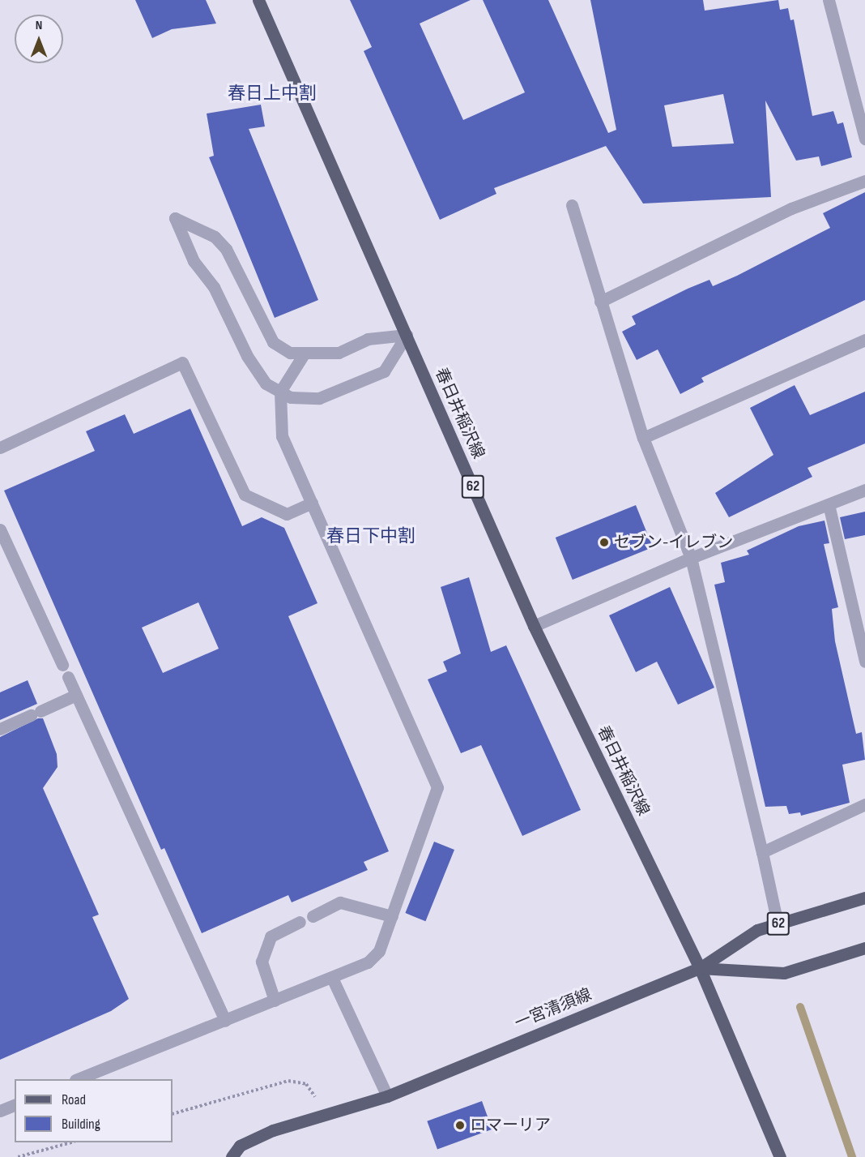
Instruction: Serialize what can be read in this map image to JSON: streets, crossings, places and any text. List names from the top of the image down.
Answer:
{
  "streets": {
    "main road": ["春日井稲沢線", "62", "一宮清須線"]
  },
  "crossings": [
    ["春日井稲沢線", "62"],
    ["春日井稲沢線", "一宮清須線"],
    ["62", "一宮清須線"]
  ],
  "districts": ["春日上中割", "春日下中割"],
  "places": ["セブン-イレブン", "ロマーリア"],
  "legend": ["Road", "Building"],
  "north": "top"
}
